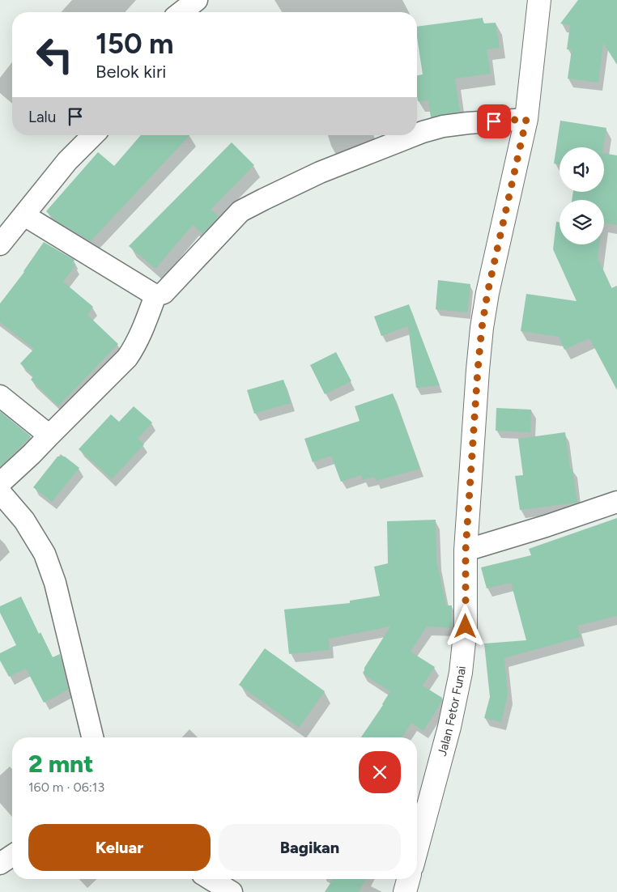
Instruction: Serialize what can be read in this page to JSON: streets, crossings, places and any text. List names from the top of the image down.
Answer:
{
  "streets": {
    "street": ["Jalan Fetor Funai"]
  },
  "page": {
    "turn": ["150 m", "Belok kiri"],
    "then": "Lalu",
    "heading": ["2 mnt", "160 m · 06:13"],
    "buttons": ["Keluar", "Bagikan"]
  }
}
